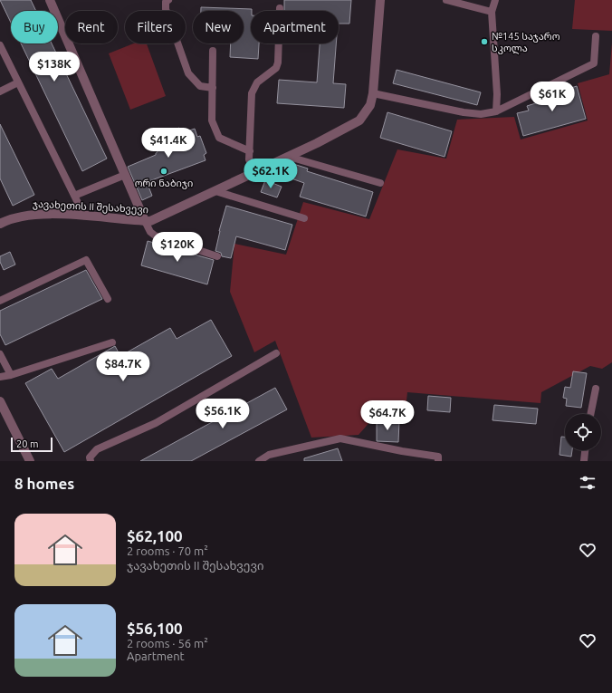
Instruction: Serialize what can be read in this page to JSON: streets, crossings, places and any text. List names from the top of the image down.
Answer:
{
  "streets": {
    "street": ["ჯავახეთის II შესახვევი"]
  },
  "places": ["№145 საჯარო სკოლა", "ორი ნაბიჯი"],
  "scale_bar": "20 m",
  "page": {
    "chip": [
      "Buy",
      "Rent",
      "Filters",
      "New",
      "Apartment"
    ],
    "price": [
      "$138K",
      "$61K",
      "$41.4K",
      "$62.1K",
      "$120K",
      "$84.7K",
      "$56.1K",
      "$64.7K"
    ],
    "scale": "20 m",
    "heading": "8 homes",
    "list": [
      {
        "name": "$62,100",
        "note": "2 rooms · 70 m² · ჯავახეთის II შესახვევი"
      },
      {
        "name": "$56,100",
        "note": "2 rooms · 56 m² · Apartment"
      }
    ]
  }
}
